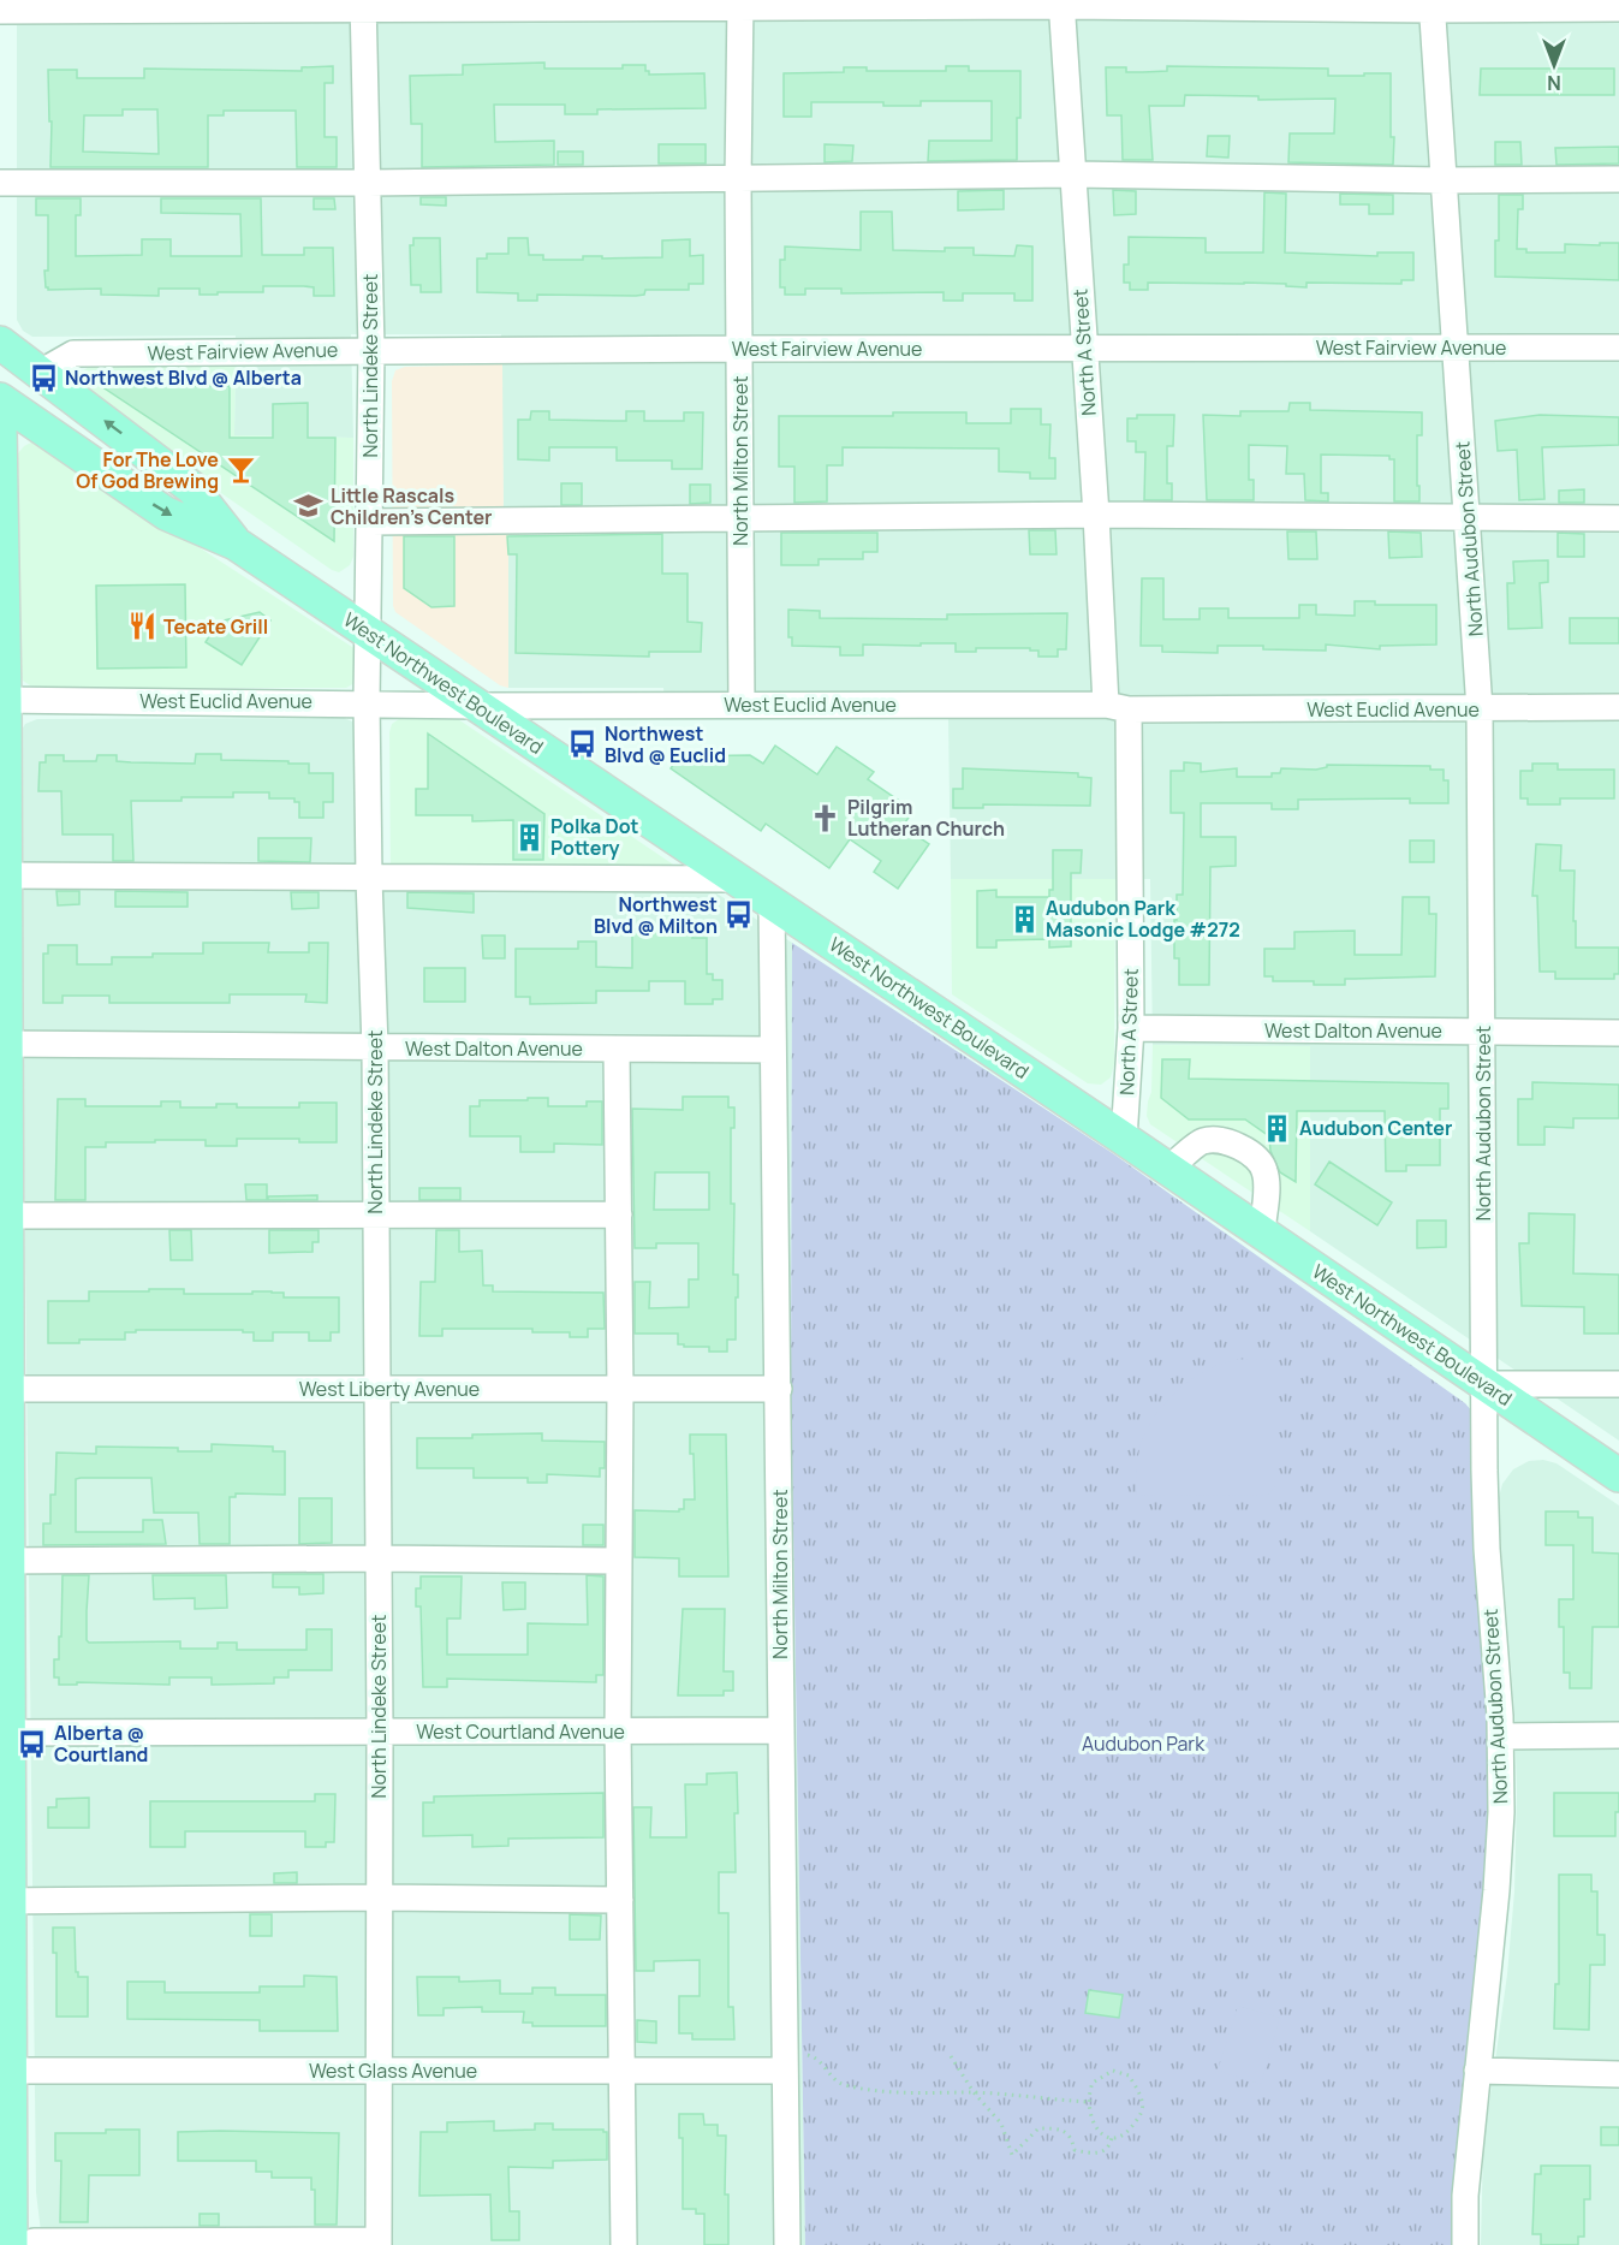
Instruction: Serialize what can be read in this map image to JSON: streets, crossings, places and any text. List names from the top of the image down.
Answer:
{
  "streets": {
    "main road": ["West Northwest Boulevard"],
    "street": [
      "West Fairview Avenue",
      "North A Street",
      "North Lindeke Street",
      "North Milton Street",
      "North Audubon Street",
      "West Euclid Avenue",
      "West Dalton Avenue",
      "West Liberty Avenue",
      "West Courtland Avenue",
      "West Glass Avenue"
    ]
  },
  "crossings": [
    ["West Fairview Avenue", "North A Street"],
    ["West Fairview Avenue", "North Lindeke Street"],
    ["West Fairview Avenue", "North Milton Street"],
    ["West Fairview Avenue", "North Audubon Street"],
    ["West Fairview Avenue", "West Northwest Boulevard"],
    ["North A Street", "West Northwest Boulevard"],
    ["North A Street", "West Euclid Avenue"],
    ["North A Street", "West Dalton Avenue"],
    ["North Lindeke Street", "West Northwest Boulevard"],
    ["North Lindeke Street", "West Euclid Avenue"],
    ["North Lindeke Street", "West Dalton Avenue"],
    ["North Lindeke Street", "West Liberty Avenue"],
    ["North Lindeke Street", "West Courtland Avenue"],
    ["North Lindeke Street", "West Glass Avenue"],
    ["North Milton Street", "West Northwest Boulevard"],
    ["North Milton Street", "West Euclid Avenue"],
    ["North Milton Street", "West Dalton Avenue"],
    ["North Milton Street", "West Liberty Avenue"],
    ["North Milton Street", "West Courtland Avenue"],
    ["North Milton Street", "West Glass Avenue"],
    ["North Audubon Street", "West Northwest Boulevard"],
    ["North Audubon Street", "West Euclid Avenue"],
    ["North Audubon Street", "West Dalton Avenue"],
    ["West Northwest Boulevard", "West Euclid Avenue"]
  ],
  "parks": ["Audubon Park"],
  "places": {
    "bus stop": [
      "Northwest Blvd @ Alberta",
      "Northwest Blvd @ Euclid",
      "Northwest Blvd @ Milton",
      "Alberta @ Courtland"
    ],
    "bar": ["For The Love Of God Brewing"],
    "school or university": ["Little Rascals Children's Center"],
    "restaurant": ["Tecate Grill"],
    "church": ["Pilgrim Lutheran Church"],
    "building": ["Polka Dot Pottery", "Audubon Park Masonic Lodge #272", "Audubon Center"]
  },
  "north": "bottom"
}
